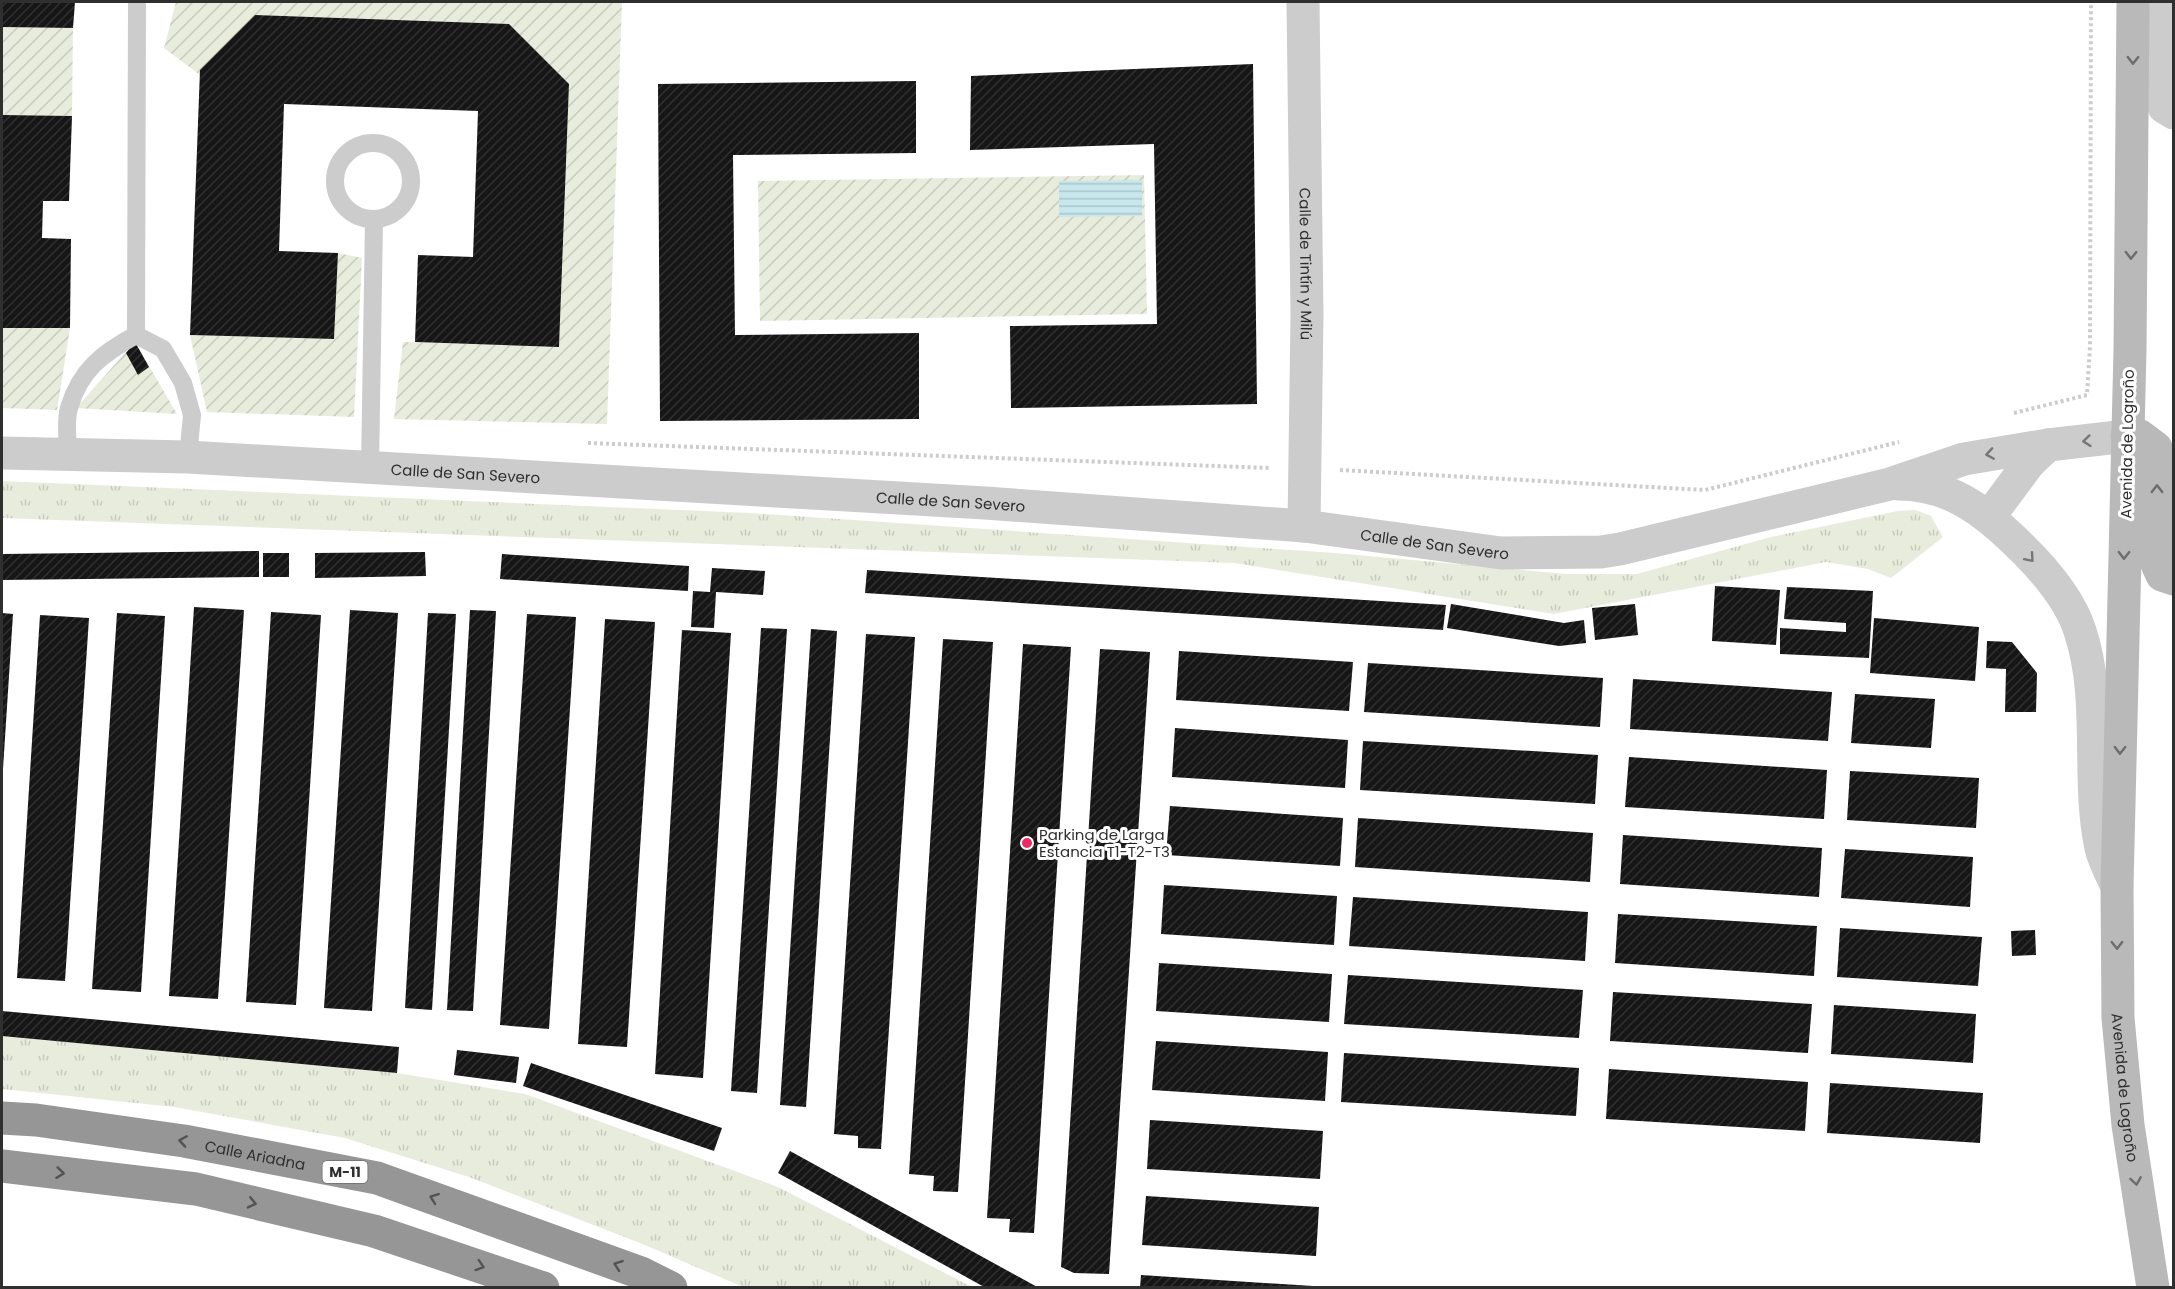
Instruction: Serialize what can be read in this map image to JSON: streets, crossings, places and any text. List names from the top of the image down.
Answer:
{
  "streets": {
    "highway": ["Calle Ariadna", "M-11"],
    "main road": ["Avenida de Logroño"],
    "street": ["Calle de Tintín y Milú", "Calle de San Severo"]
  },
  "crossings": [
    ["Calle de Tintín y Milú", "Calle de San Severo"],
    ["Avenida de Logroño", "Calle de San Severo"]
  ],
  "one_way": ["Avenida de Logroño"],
  "places": ["Parking de Larga Estancia T1-T2-T3"]
}
